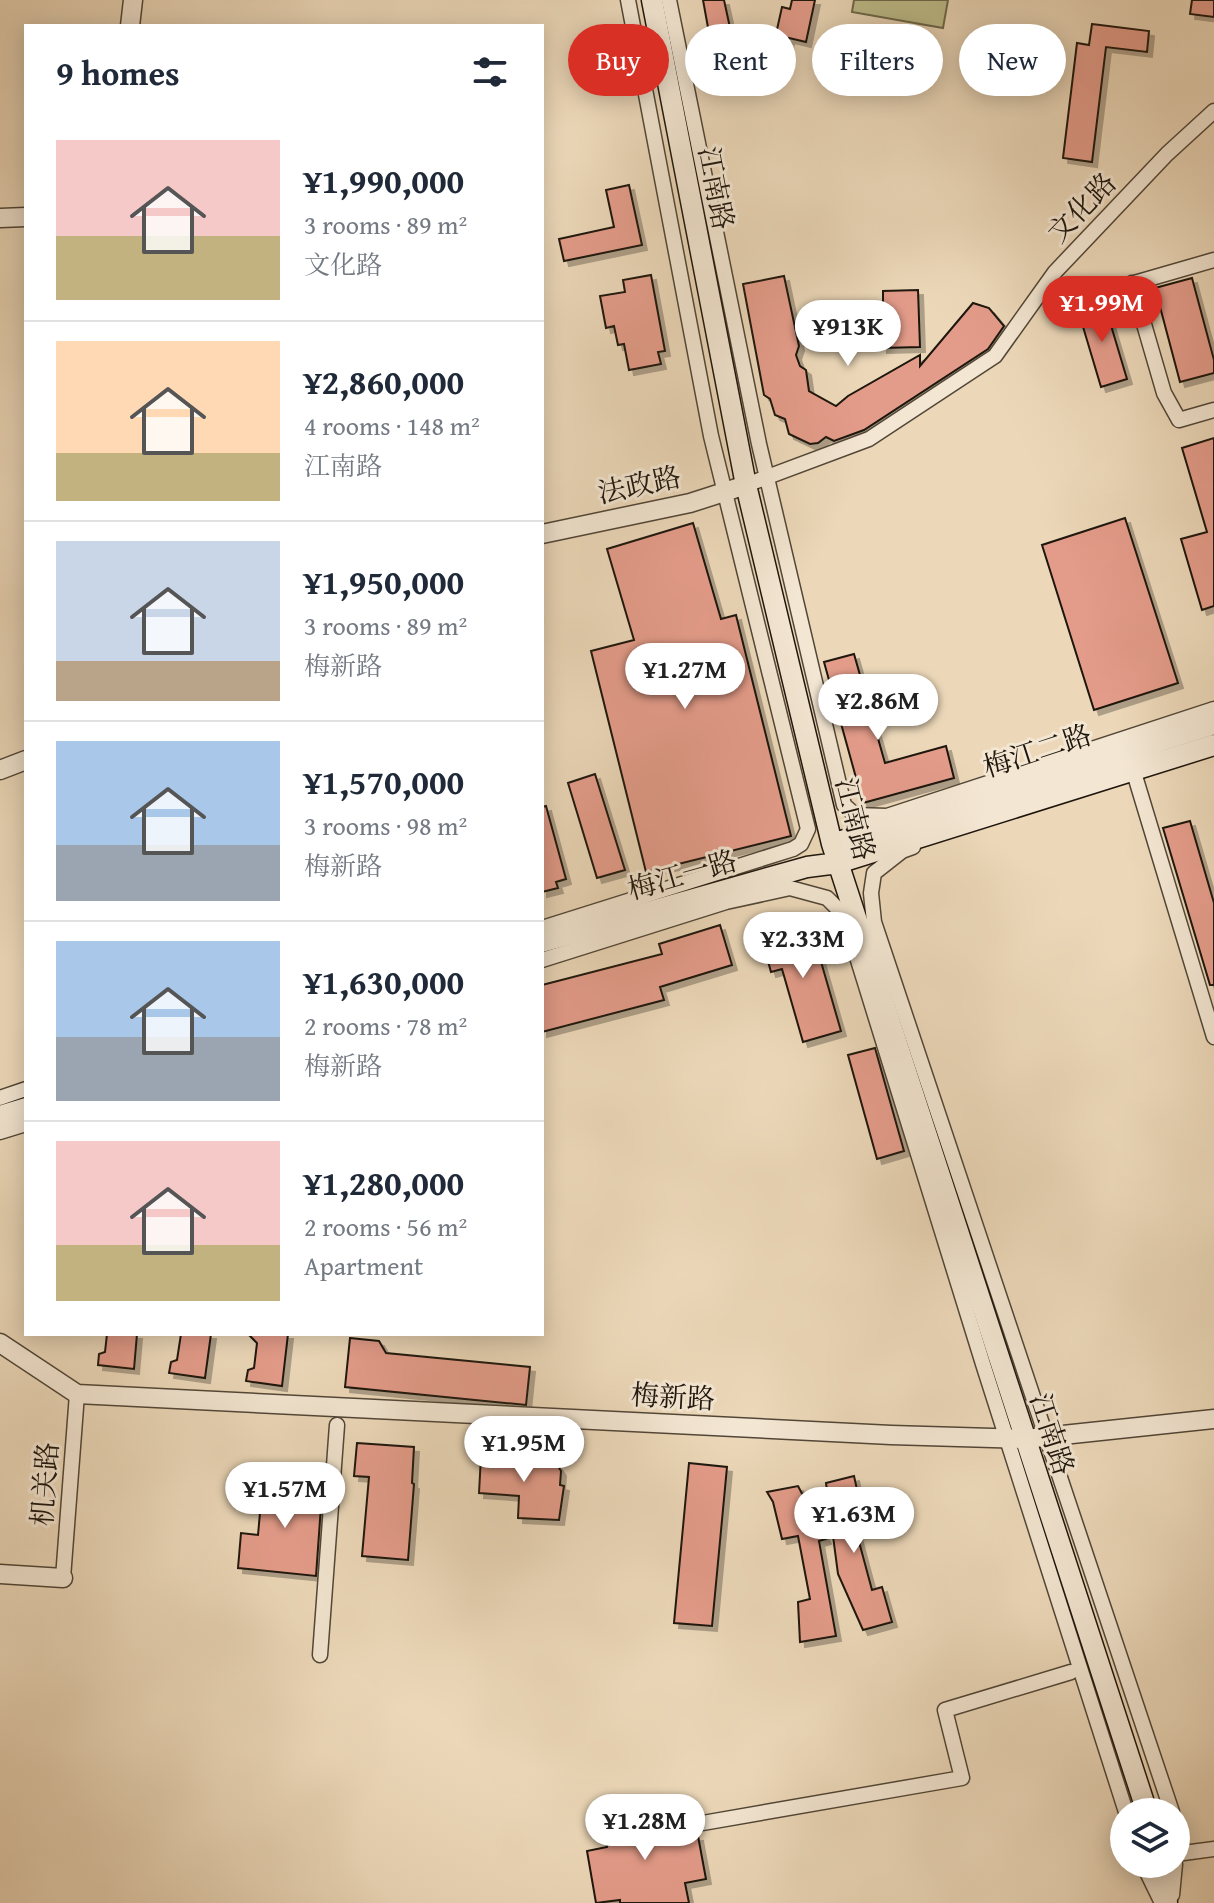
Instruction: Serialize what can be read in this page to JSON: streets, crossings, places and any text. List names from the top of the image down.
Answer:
{
  "streets": {
    "main road": ["江南路", "梅江二路", "梅江一路"],
    "street": [
      "文化路",
      "法政路",
      "梅新路",
      "机关路"
    ]
  },
  "crossings": [
    ["江南路", "文化路"],
    ["江南路", "法政路"],
    ["江南路", "梅江二路"],
    ["江南路", "梅江一路"],
    ["江南路", "梅新路"],
    ["文化路", "法政路"],
    ["梅江二路", "梅江一路"],
    ["梅新路", "机关路"]
  ],
  "page": {
    "chip": [
      "Buy",
      "Rent",
      "Filters",
      "New"
    ],
    "heading": "9 homes",
    "list": [
      {
        "name": "¥1,990,000",
        "note": "3 rooms · 89 m² · 文化路"
      },
      {
        "name": "¥2,860,000",
        "note": "4 rooms · 148 m² · 江南路"
      },
      {
        "name": "¥1,950,000",
        "note": "3 rooms · 89 m² · 梅新路"
      },
      {
        "name": "¥1,570,000",
        "note": "3 rooms · 98 m² · 梅新路"
      },
      {
        "name": "¥1,630,000",
        "note": "2 rooms · 78 m² · 梅新路"
      },
      {
        "name": "¥1,280,000",
        "note": "2 rooms · 56 m² · Apartment"
      }
    ],
    "price": [
      "¥1.99M",
      "¥913K",
      "¥1.27M",
      "¥2.86M",
      "¥2.33M",
      "¥1.95M",
      "¥1.57M",
      "¥1.63M",
      "¥1.28M"
    ]
  }
}
